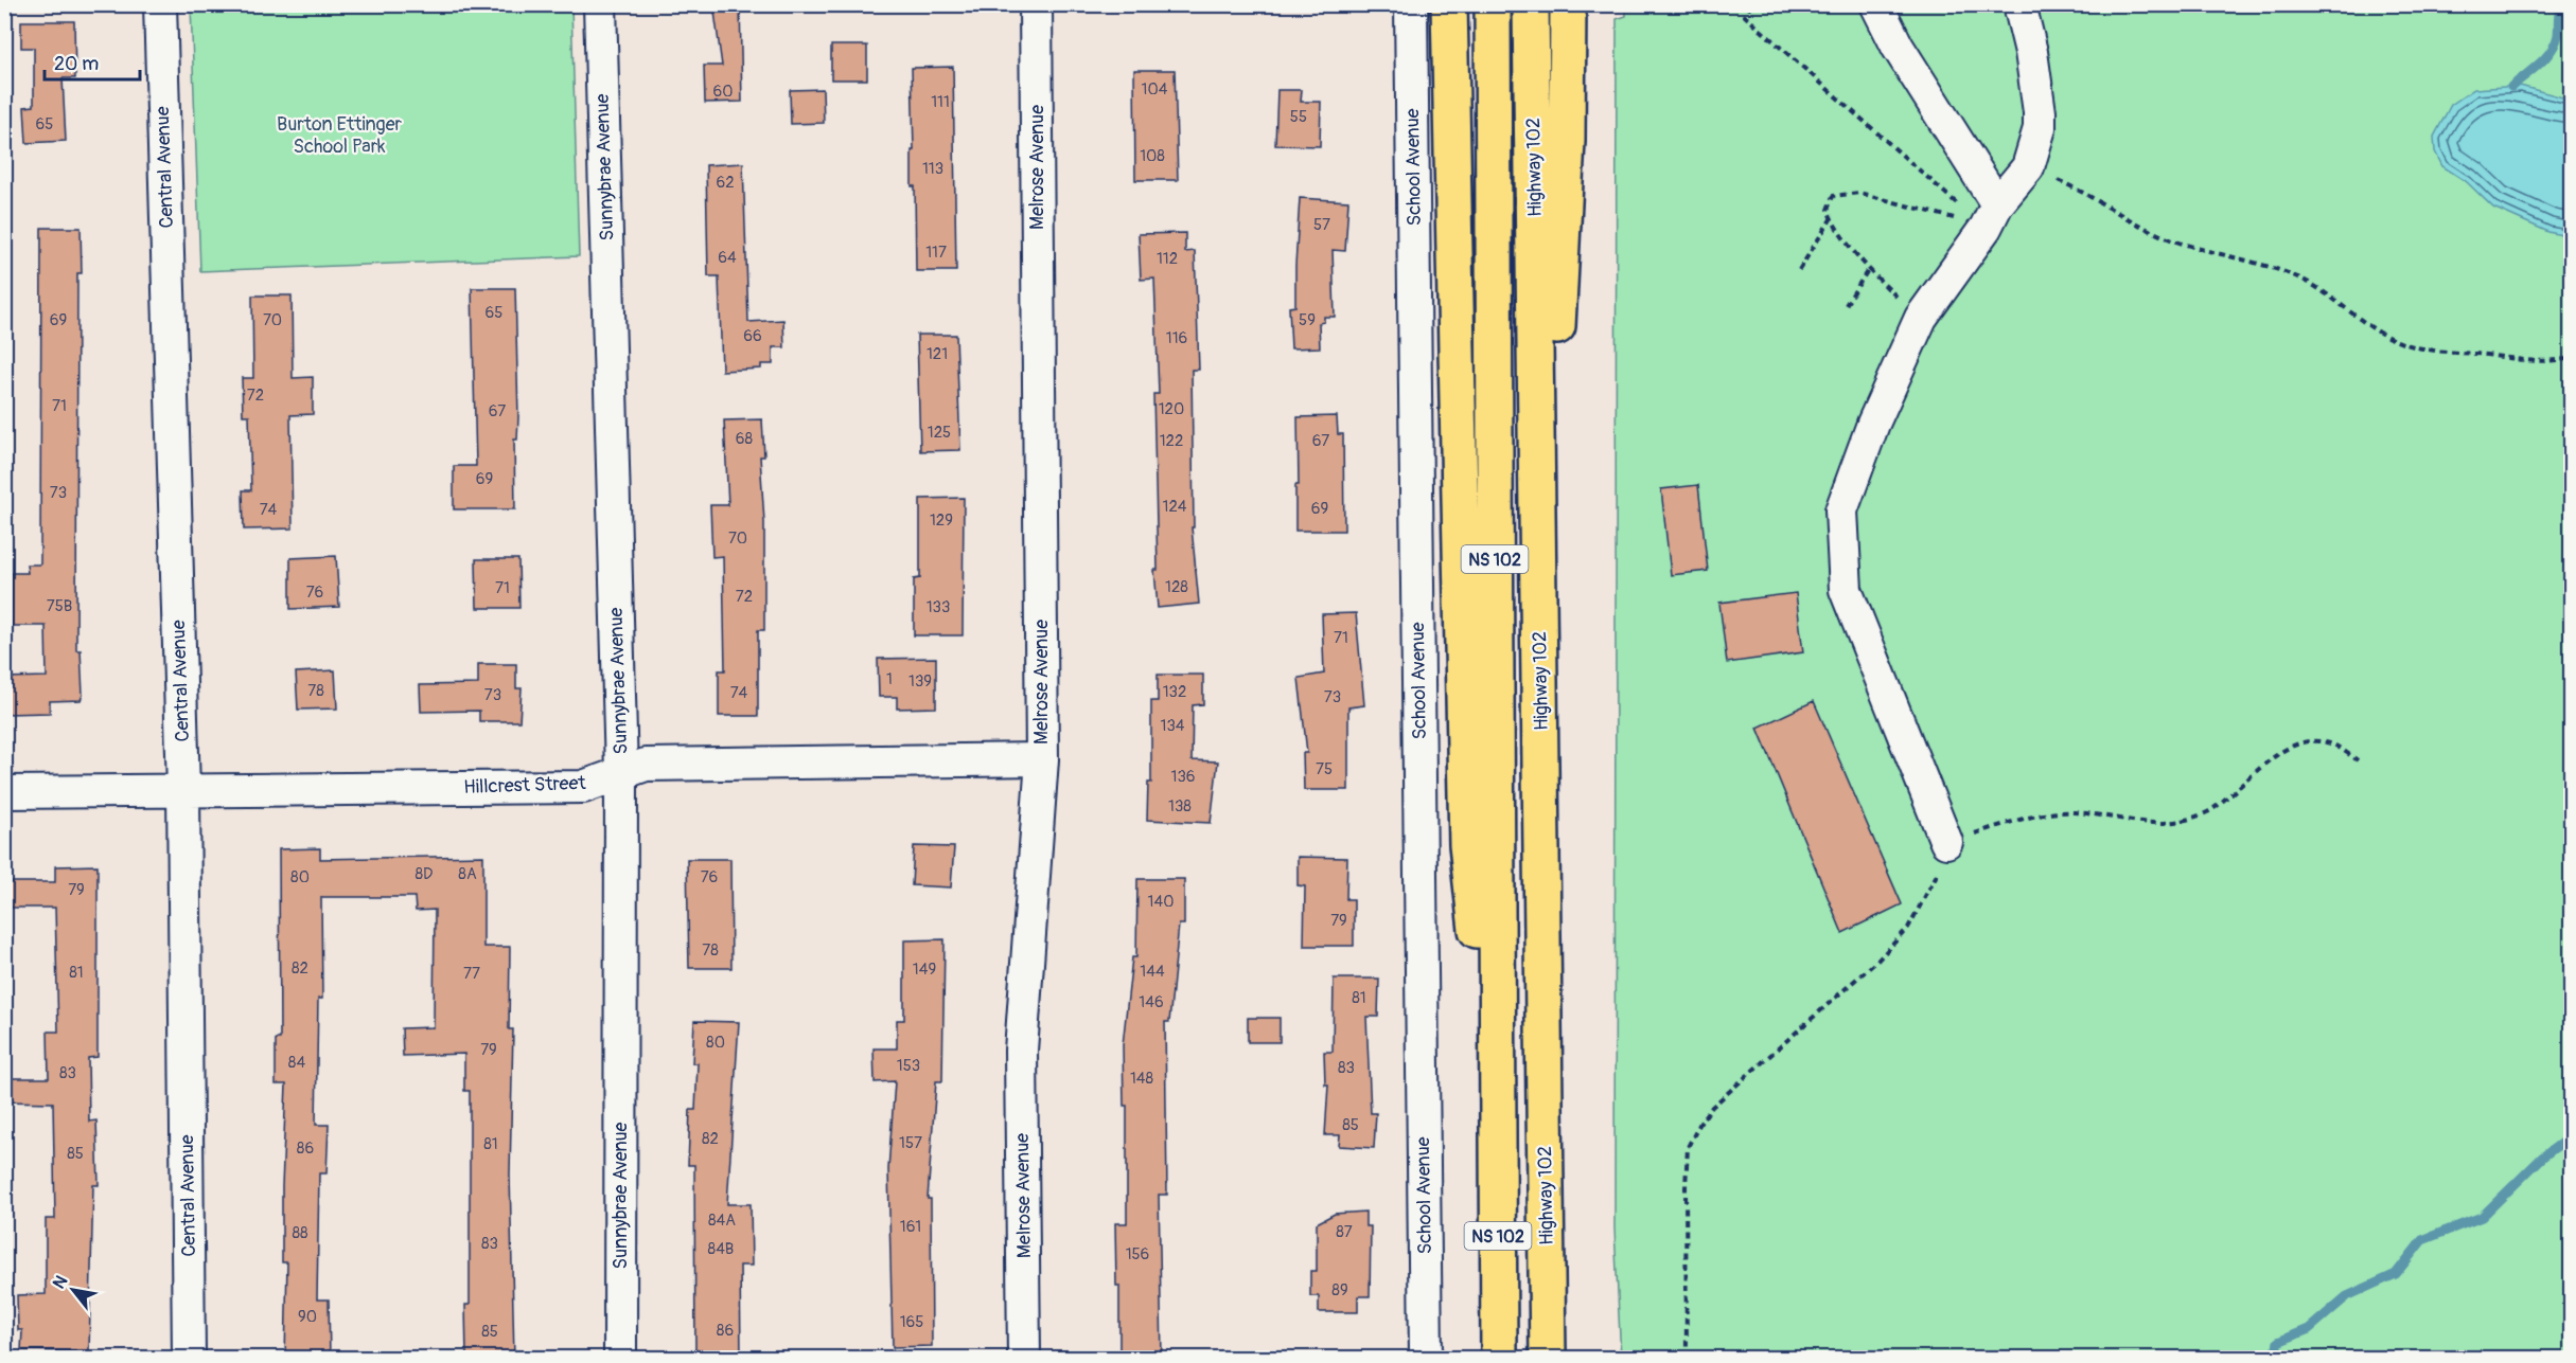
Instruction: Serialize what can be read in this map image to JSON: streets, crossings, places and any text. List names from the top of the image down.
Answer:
{
  "streets": {
    "highway": ["Highway 102", "NS 102"],
    "street": [
      "Central Avenue",
      "Sunnybrae Avenue",
      "Melrose Avenue",
      "School Avenue",
      "Hillcrest Street"
    ]
  },
  "crossings": [
    ["Central Avenue", "Hillcrest Street"],
    ["Sunnybrae Avenue", "Hillcrest Street"],
    ["Melrose Avenue", "Hillcrest Street"]
  ],
  "parks": ["Burton Ettinger School Park"],
  "house_numbers": [
    "104",
    "60",
    "111",
    "55",
    "65",
    "108",
    "113",
    "62",
    "57",
    "117",
    "64",
    "112",
    "65",
    "69",
    "70",
    "59",
    "66",
    "116",
    "121",
    "72",
    "71",
    "120",
    "67",
    "125",
    "68",
    "122",
    "67",
    "69",
    "73",
    "124",
    "69",
    "74",
    "129",
    "70",
    "128",
    "71",
    "76",
    "72",
    "75B",
    "133",
    "71",
    "1",
    "139",
    "78",
    "132",
    "74",
    "73",
    "73",
    "134",
    "75",
    "136",
    "138",
    "8D",
    "8A",
    "80",
    "76",
    "79",
    "140",
    "79",
    "78",
    "82",
    "149",
    "144",
    "81",
    "77",
    "81",
    "146",
    "80",
    "79",
    "84",
    "153",
    "83",
    "83",
    "148",
    "85",
    "82",
    "157",
    "81",
    "86",
    "85",
    "84A",
    "161",
    "87",
    "88",
    "83",
    "84B",
    "156",
    "89",
    "90",
    "165",
    "86",
    "85"
  ],
  "scale_bar": "20 m",
  "north": "top left"
}
